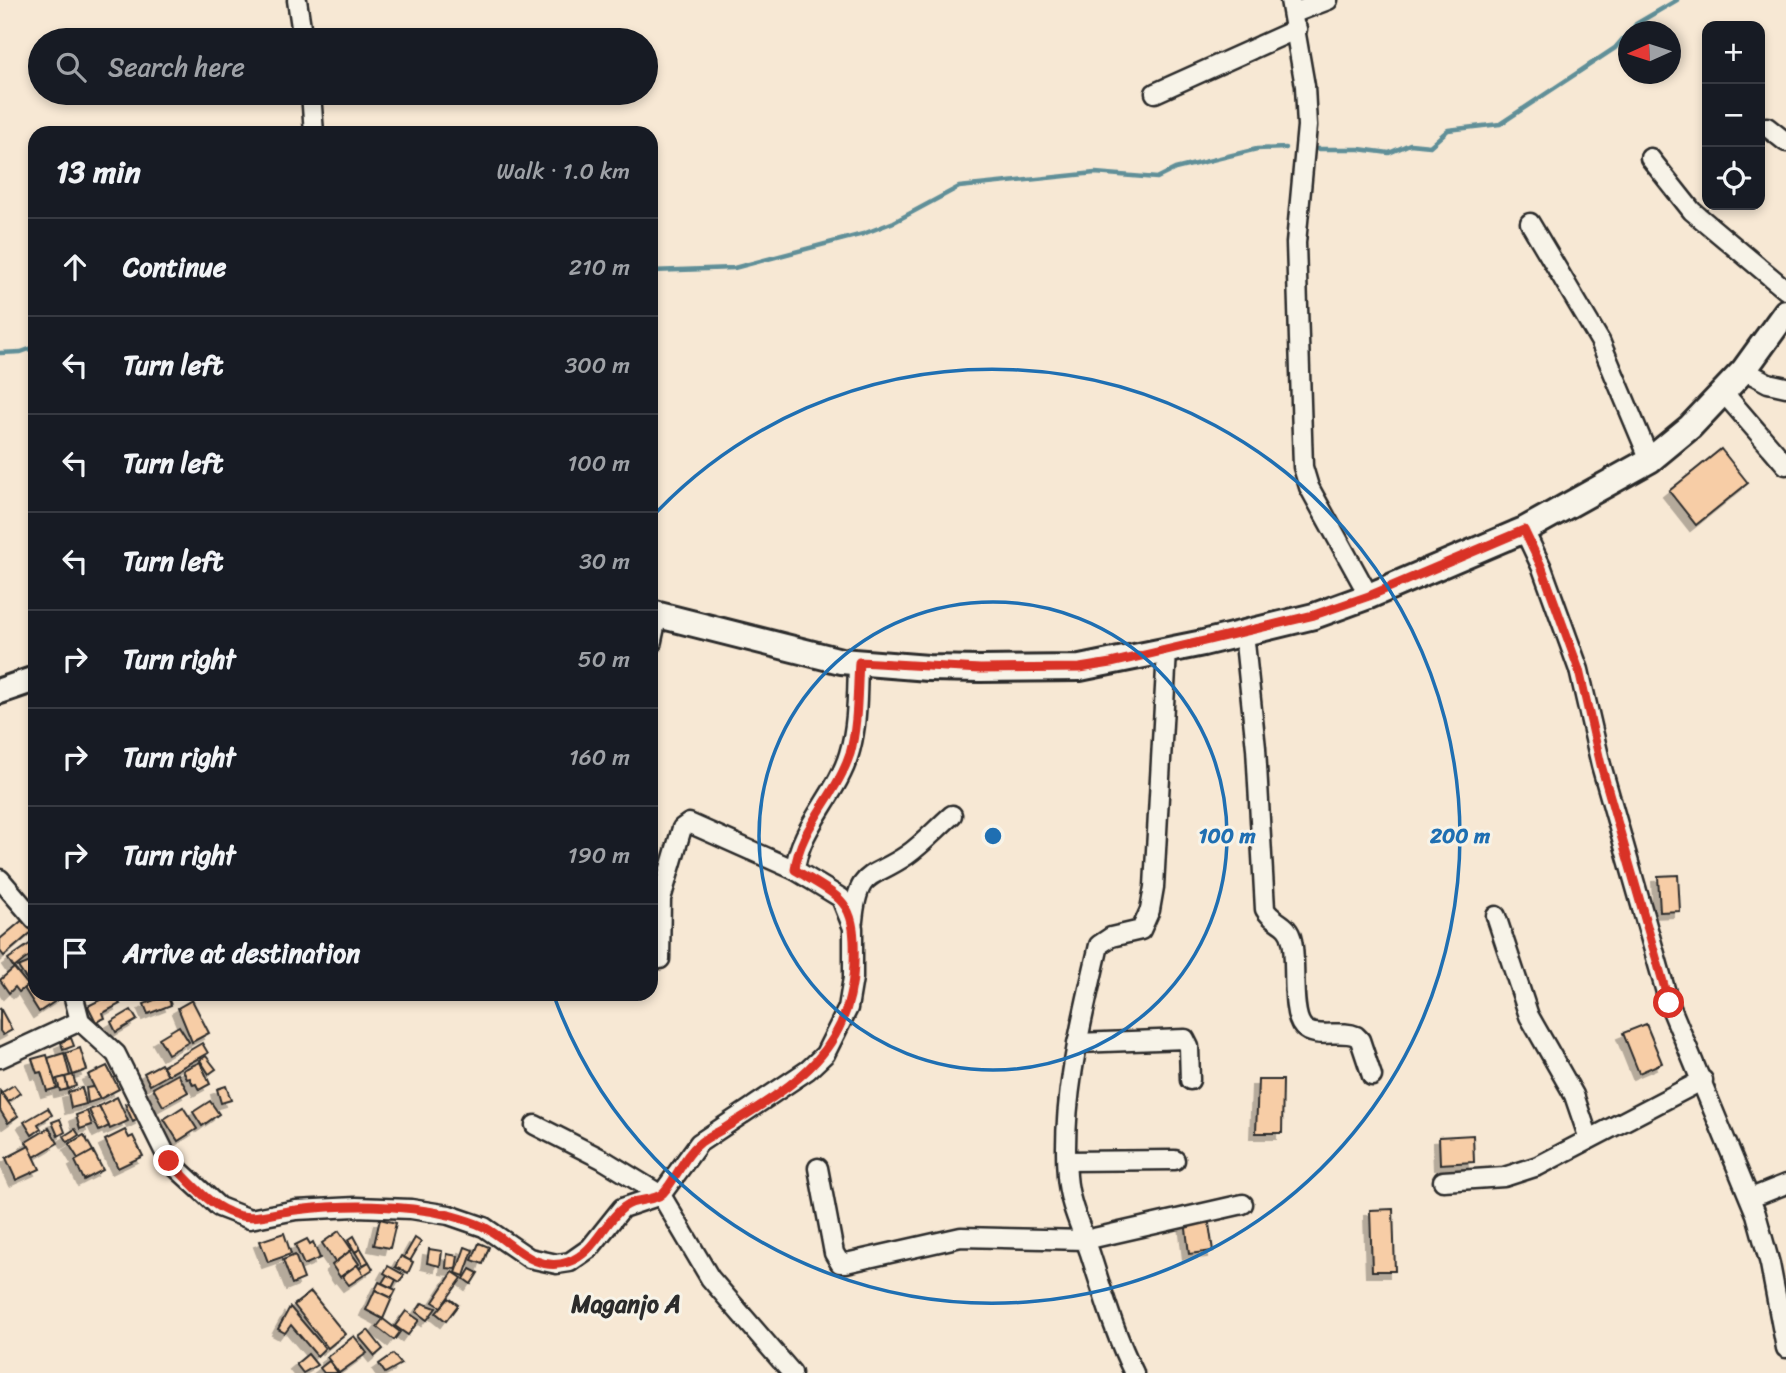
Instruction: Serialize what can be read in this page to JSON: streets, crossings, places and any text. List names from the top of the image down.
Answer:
{
  "districts": ["Maganjo A"],
  "north": "left",
  "page": {
    "map_buttons": ["+", "−"],
    "search": "Search here",
    "heading": ["13 min", "Walk · 1.0 km"],
    "list": [
      ["Continue", "210 m"],
      ["Turn left", "300 m"],
      ["Turn left", "100 m"],
      ["Turn left", "30 m"],
      ["Turn right", "50 m"],
      ["Turn right", "160 m"],
      ["Turn right", "190 m"],
      "Arrive at destination"
    ]
  },
  "rings": ["100 m", "200 m"]
}
